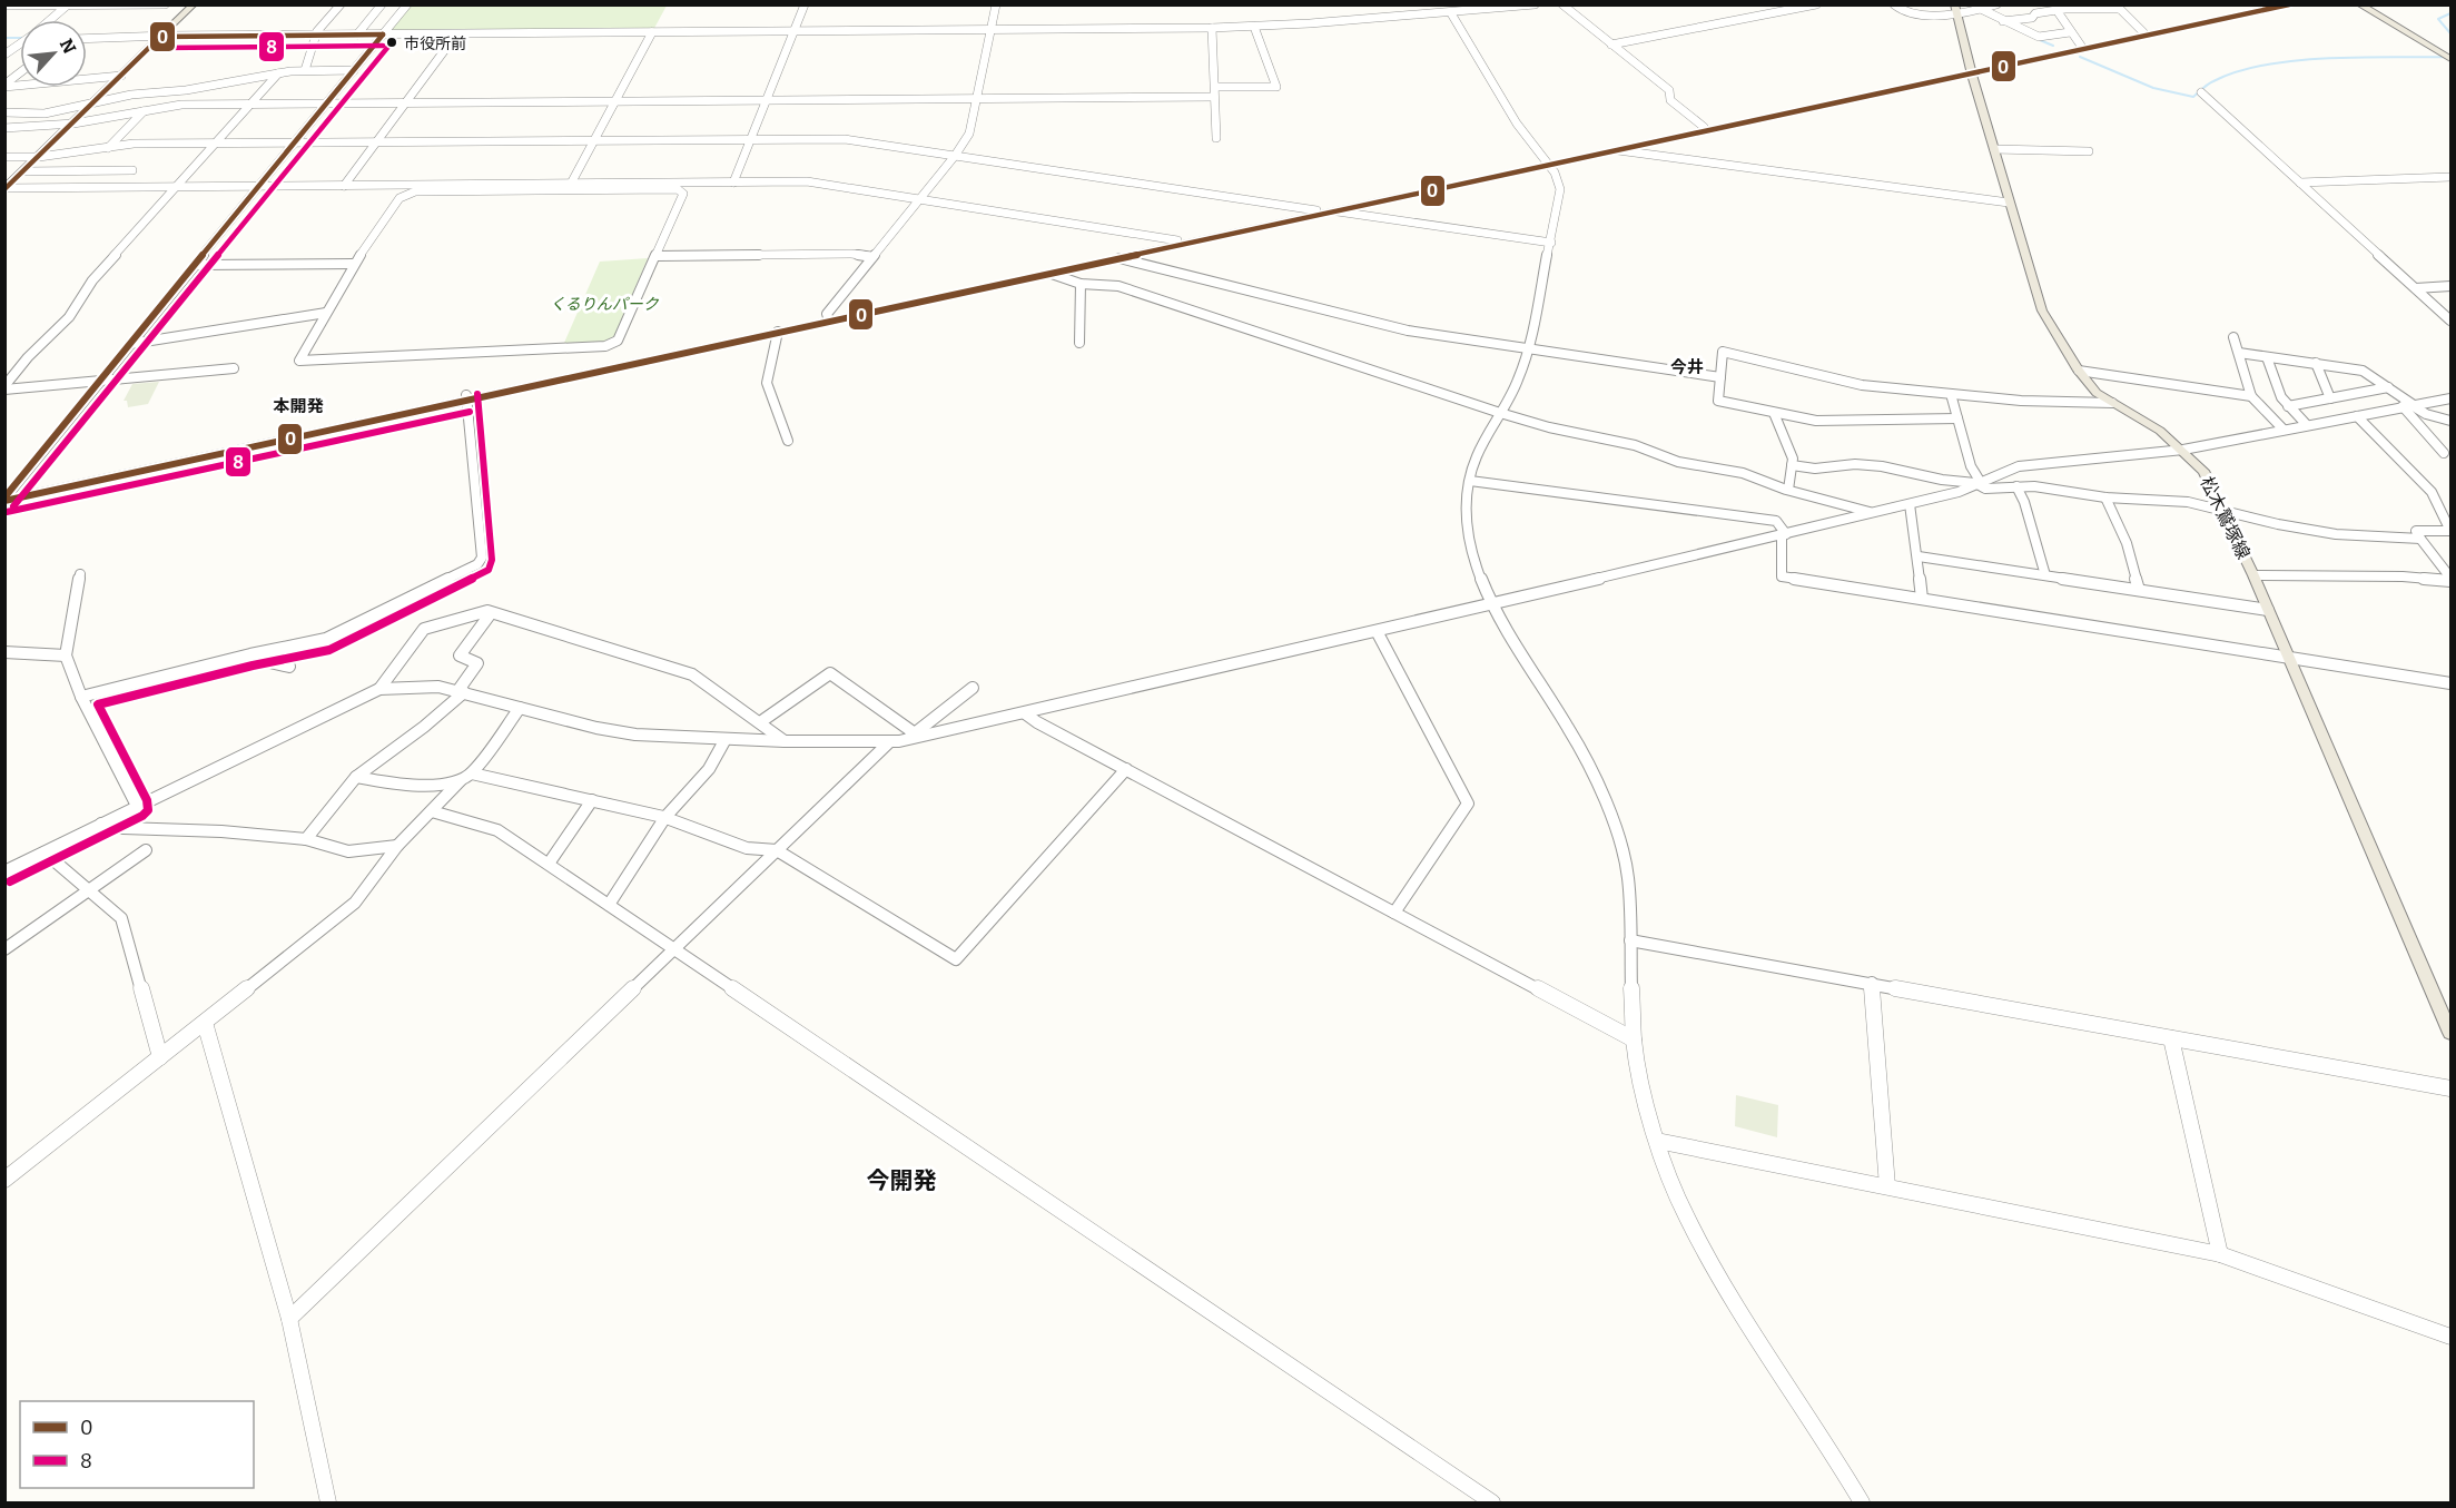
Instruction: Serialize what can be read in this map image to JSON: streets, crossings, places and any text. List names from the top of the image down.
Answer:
{
  "streets": {
    "main road": ["松木鷲塚線"]
  },
  "districts": ["今井", "本開発", "今開発"],
  "parks": ["くるりんパーク"],
  "places": ["市役所前"],
  "lines": ["transit line 0", "transit line 8"],
  "legend": ["0", "8"],
  "north": "top right"
}
